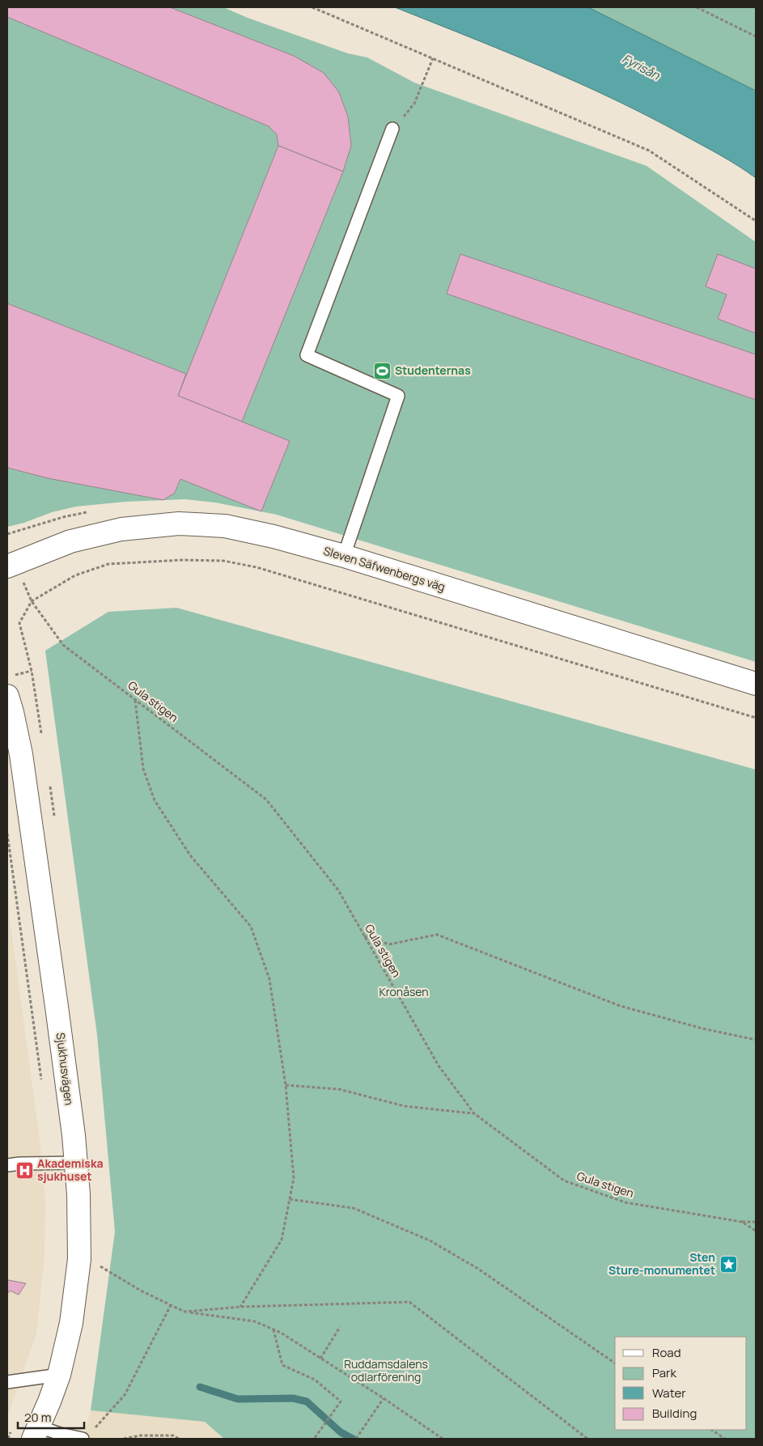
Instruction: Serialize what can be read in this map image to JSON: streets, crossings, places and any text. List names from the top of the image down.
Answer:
{
  "streets": {
    "street": ["Sleven Säfwenbergs väg", "Sjukhusvägen"],
    "path": ["Gula stigen"]
  },
  "water": ["Fyrisån"],
  "parks": ["Kronåsen", "Ruddamsdalens odlarförening"],
  "places": {
    "sports": ["Studenternas"],
    "hospital": ["Akademiska sjukhuset"],
    "place": ["Sten Sture-monumentet"]
  },
  "legend": [
    "Road",
    "Park",
    "Water",
    "Building"
  ],
  "scale_bar": "20 m"
}
